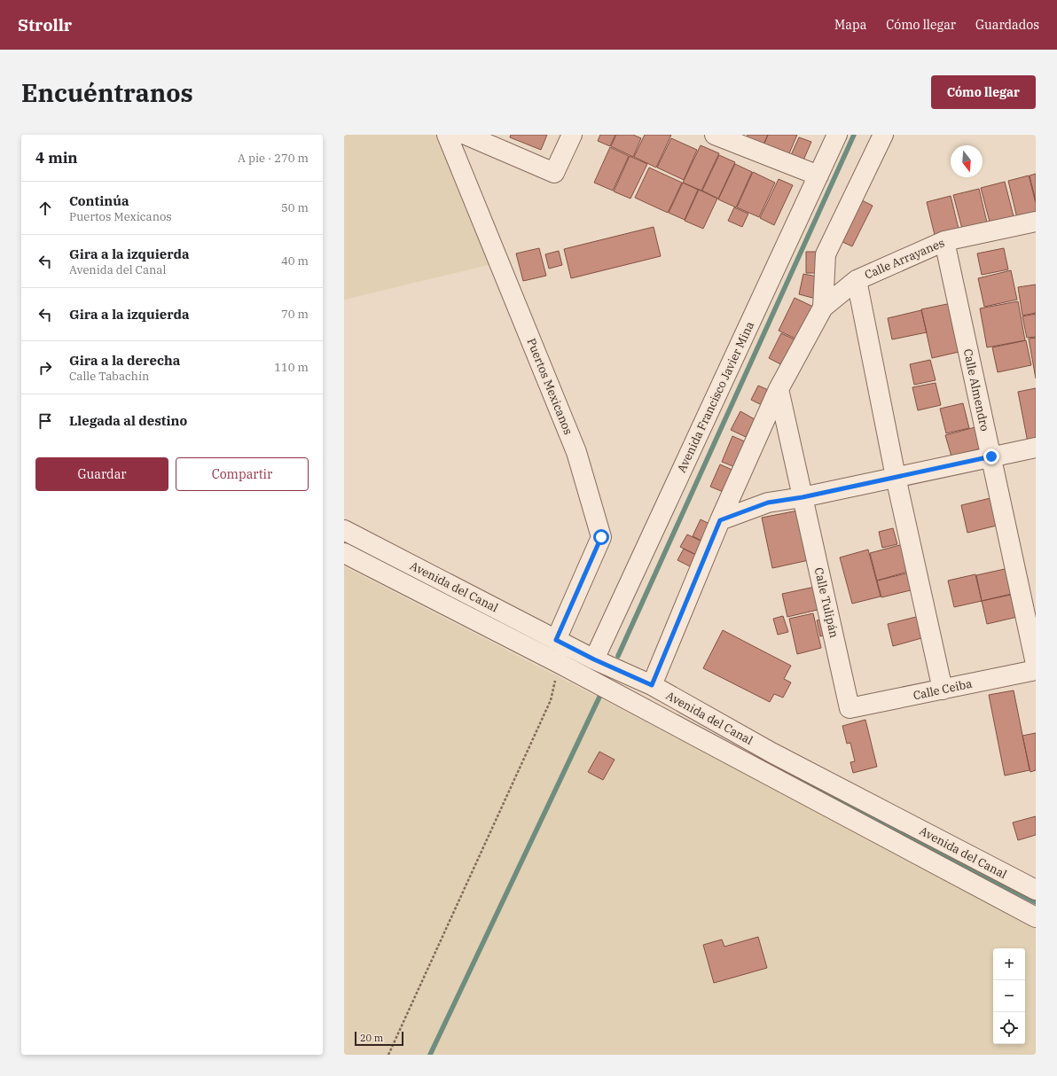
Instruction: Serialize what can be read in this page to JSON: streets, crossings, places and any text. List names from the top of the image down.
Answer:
{
  "streets": {
    "street": [
      "Calle Arrayanes",
      "Puertos Mexicanos",
      "Calle Almendro",
      "Avenida Francisco Javier Mina",
      "Avenida del Canal",
      "Calle Tulipán",
      "Calle Ceiba"
    ]
  },
  "crossings": [
    ["Calle Arrayanes", "Calle Almendro"],
    ["Puertos Mexicanos", "Avenida del Canal"],
    ["Avenida Francisco Javier Mina", "Avenida del Canal"],
    ["Calle Tulipán", "Calle Ceiba"]
  ],
  "scale_bar": "20 m",
  "north": "bottom",
  "page": {
    "header": "Strollr",
    "nav": ["Mapa", "Cómo llegar", "Guardados"],
    "buttons": [
      "Cómo llegar",
      ["Guardar", "Compartir"]
    ],
    "title": "Encuéntranos",
    "heading": ["4 min", "A pie · 270 m"],
    "list": [
      ["Continúa", "Puertos Mexicanos", "50 m"],
      ["Gira a la izquierda", "Avenida del Canal", "40 m"],
      ["Gira a la izquierda", "70 m"],
      ["Gira a la derecha", "Calle Tabachín", "110 m"],
      "Llegada al destino"
    ],
    "map_buttons": ["+", "−"],
    "scale": "20 m"
  }
}
